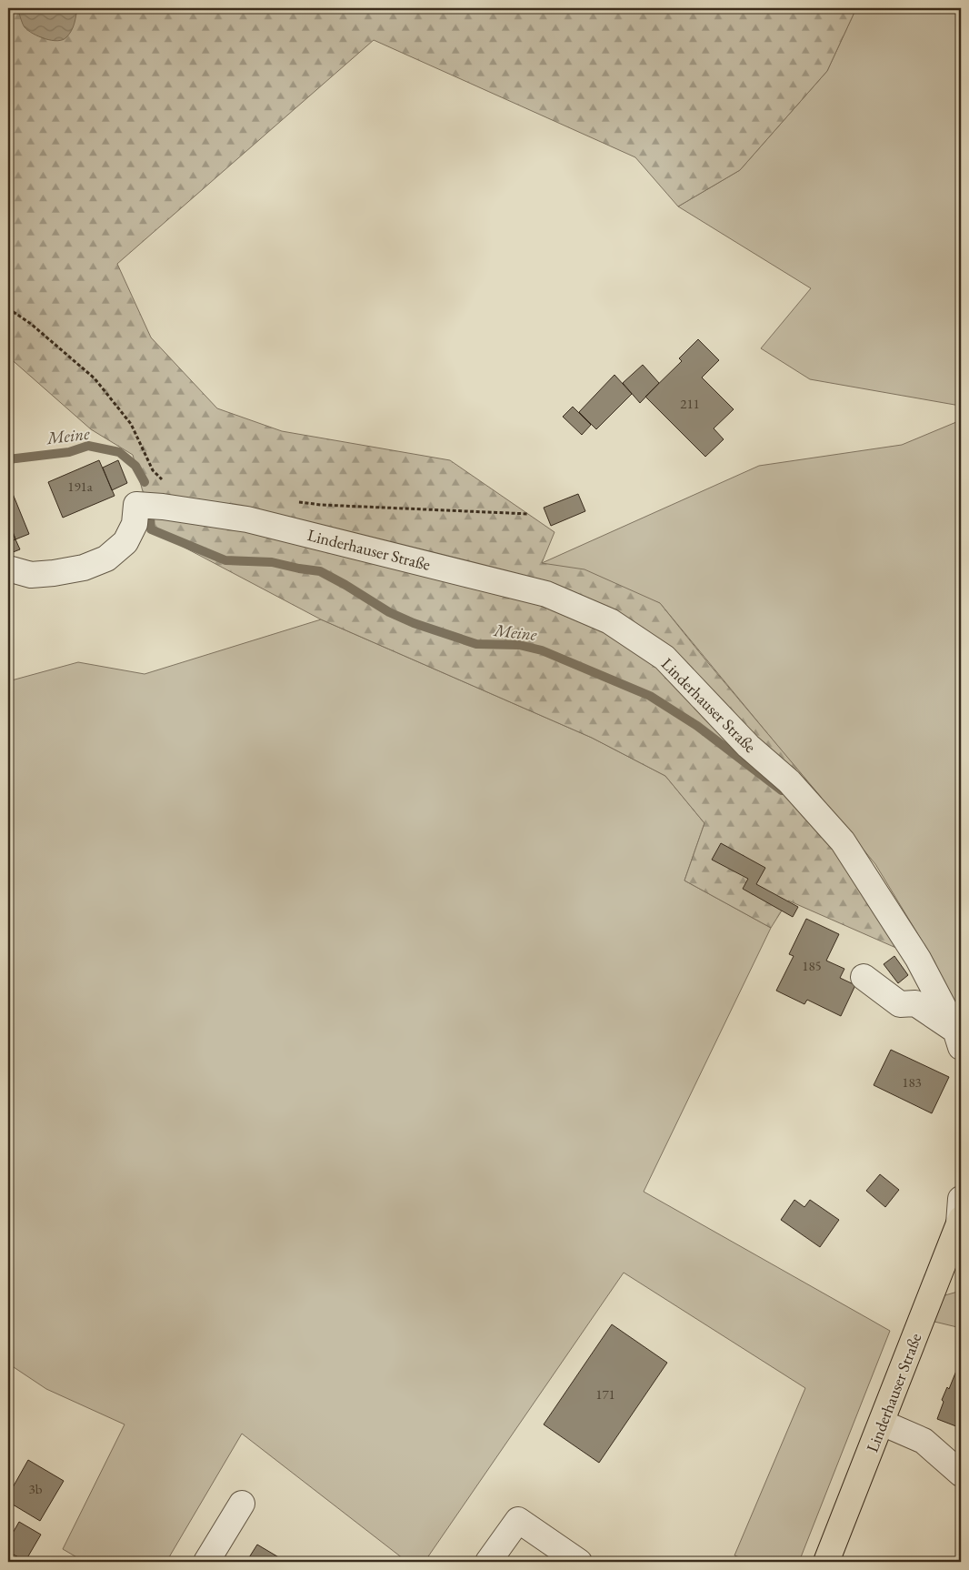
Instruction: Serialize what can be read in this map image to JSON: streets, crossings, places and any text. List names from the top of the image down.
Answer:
{
  "streets": {
    "main road": ["Linderhauser Straße"]
  },
  "water": ["Meine"],
  "house_numbers": [
    "211",
    "191a",
    "185",
    "183",
    "171",
    "3b"
  ]
}
